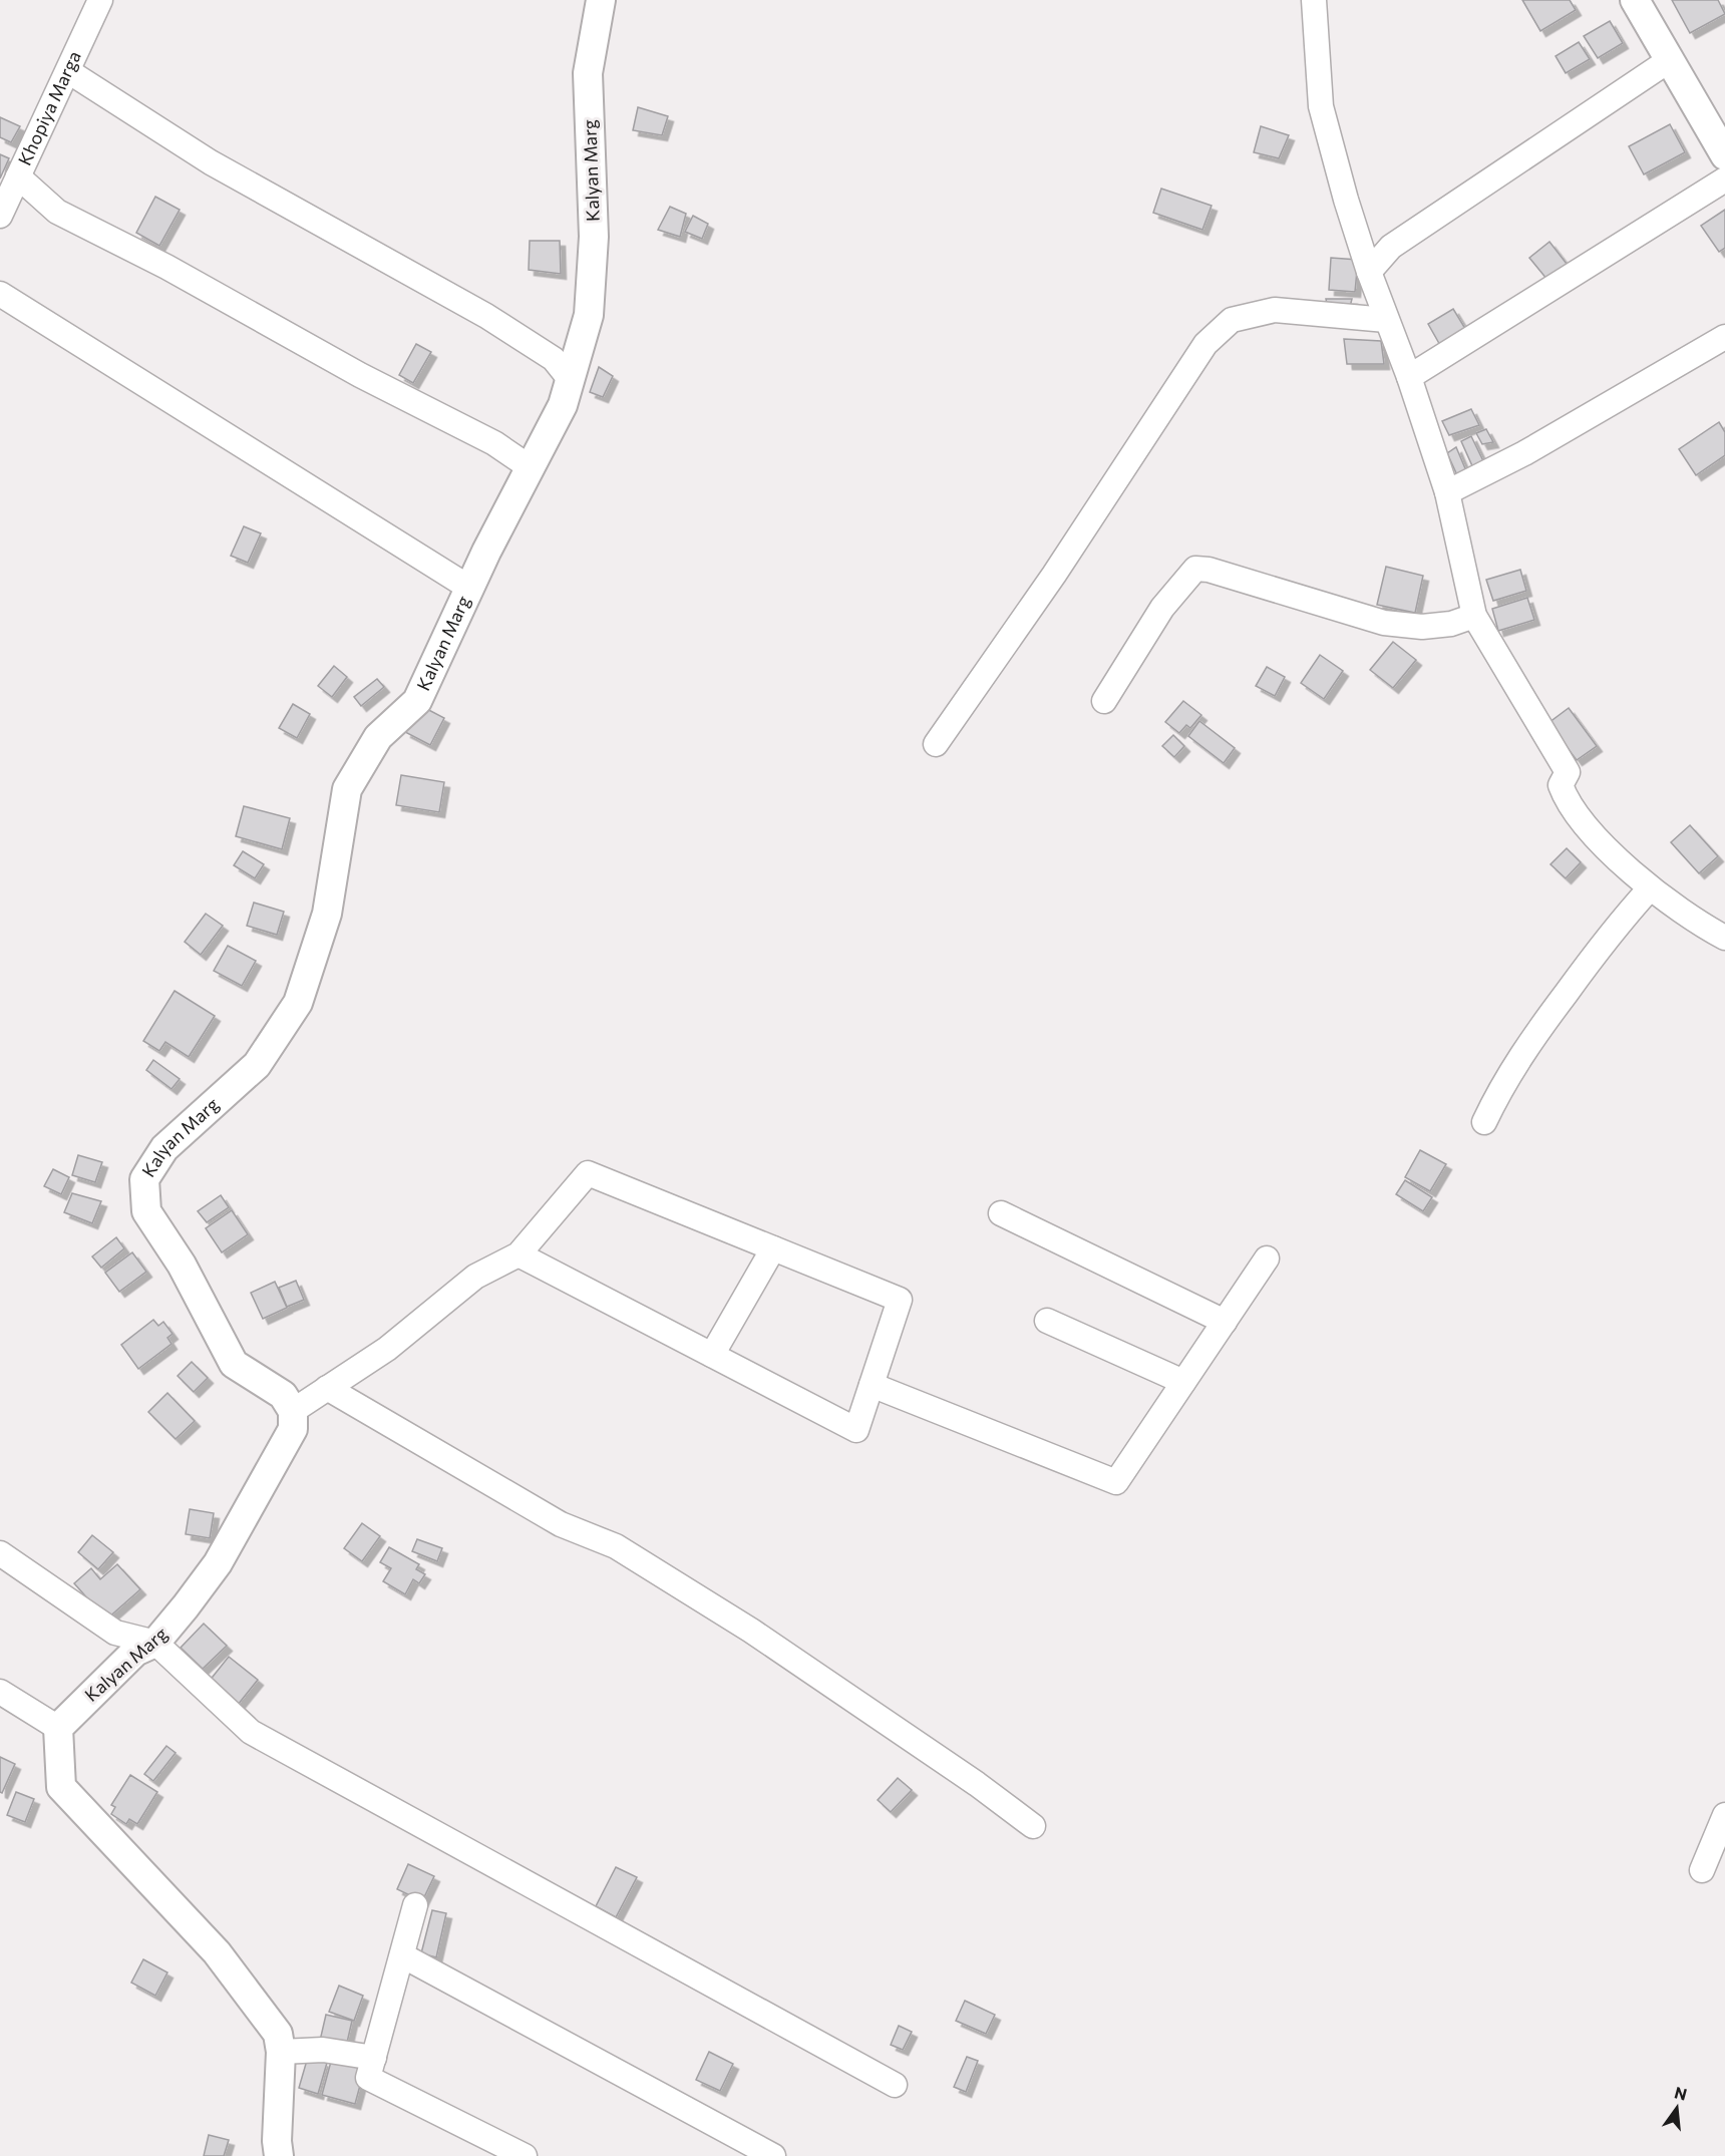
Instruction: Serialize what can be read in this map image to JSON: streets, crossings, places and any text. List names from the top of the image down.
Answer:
{
  "streets": {
    "street": ["Khopiya Marga", "Kalyan Marg"]
  },
  "north": "top"
}
